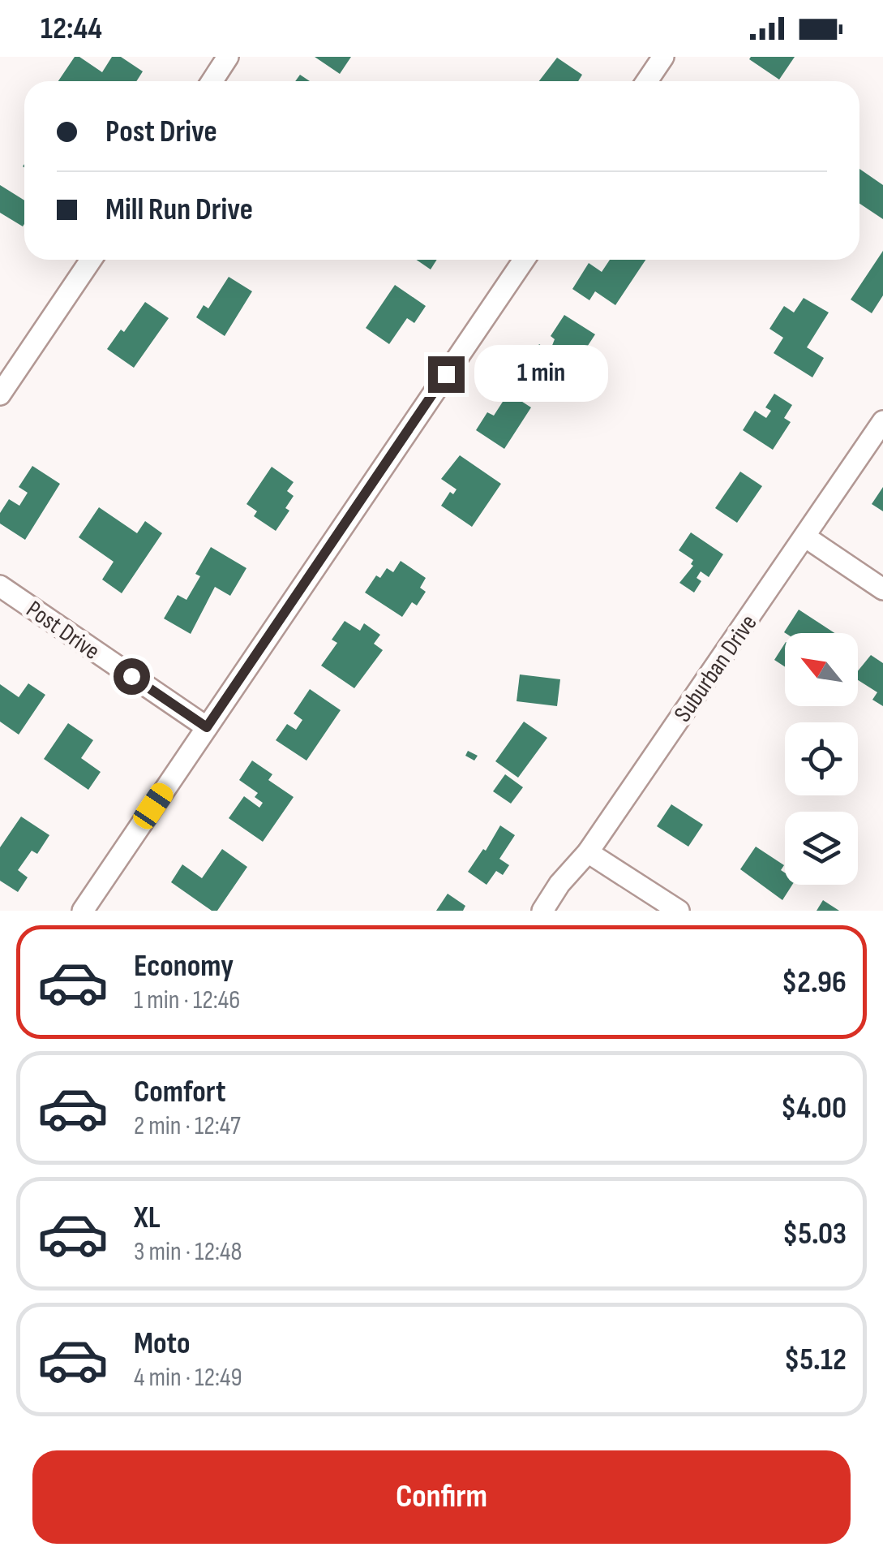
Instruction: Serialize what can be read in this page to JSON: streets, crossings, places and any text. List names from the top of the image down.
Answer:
{
  "streets": {
    "street": ["Post Drive", "Suburban Drive"]
  },
  "north": "top left",
  "page": {
    "status": "12:44",
    "banner": ["Post Drive", "Mill Run Drive"],
    "bubble": "1 min",
    "list": [
      {
        "name": "Economy",
        "note": "1 min · 12:46",
        "value": "$2.96"
      },
      {
        "name": "Comfort",
        "note": "2 min · 12:47",
        "value": "$4.00"
      },
      {
        "name": "XL",
        "note": "3 min · 12:48",
        "value": "$5.03"
      },
      {
        "name": "Moto",
        "note": "4 min · 12:49",
        "value": "$5.12"
      }
    ],
    "buttons": "Confirm"
  }
}
